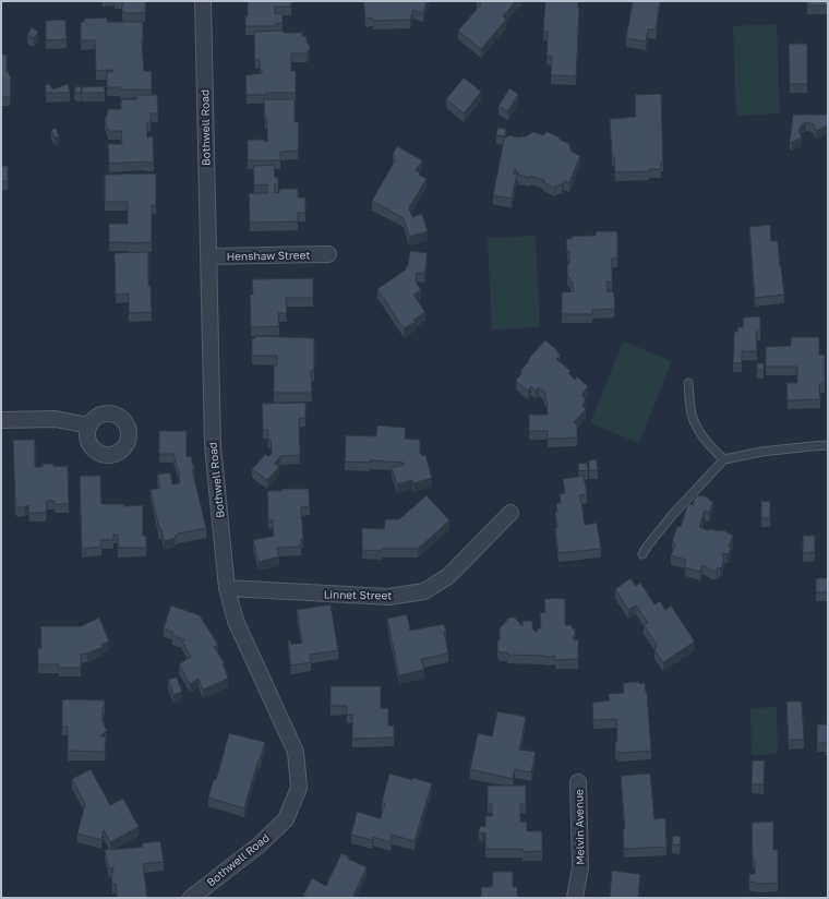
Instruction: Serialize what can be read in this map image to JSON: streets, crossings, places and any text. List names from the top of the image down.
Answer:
{
  "streets": {
    "street": [
      "Bothwell Road",
      "Henshaw Street",
      "Linnet Street",
      "Melvin Avenue"
    ]
  },
  "crossings": [
    ["Bothwell Road", "Henshaw Street"],
    ["Bothwell Road", "Linnet Street"]
  ]
}
